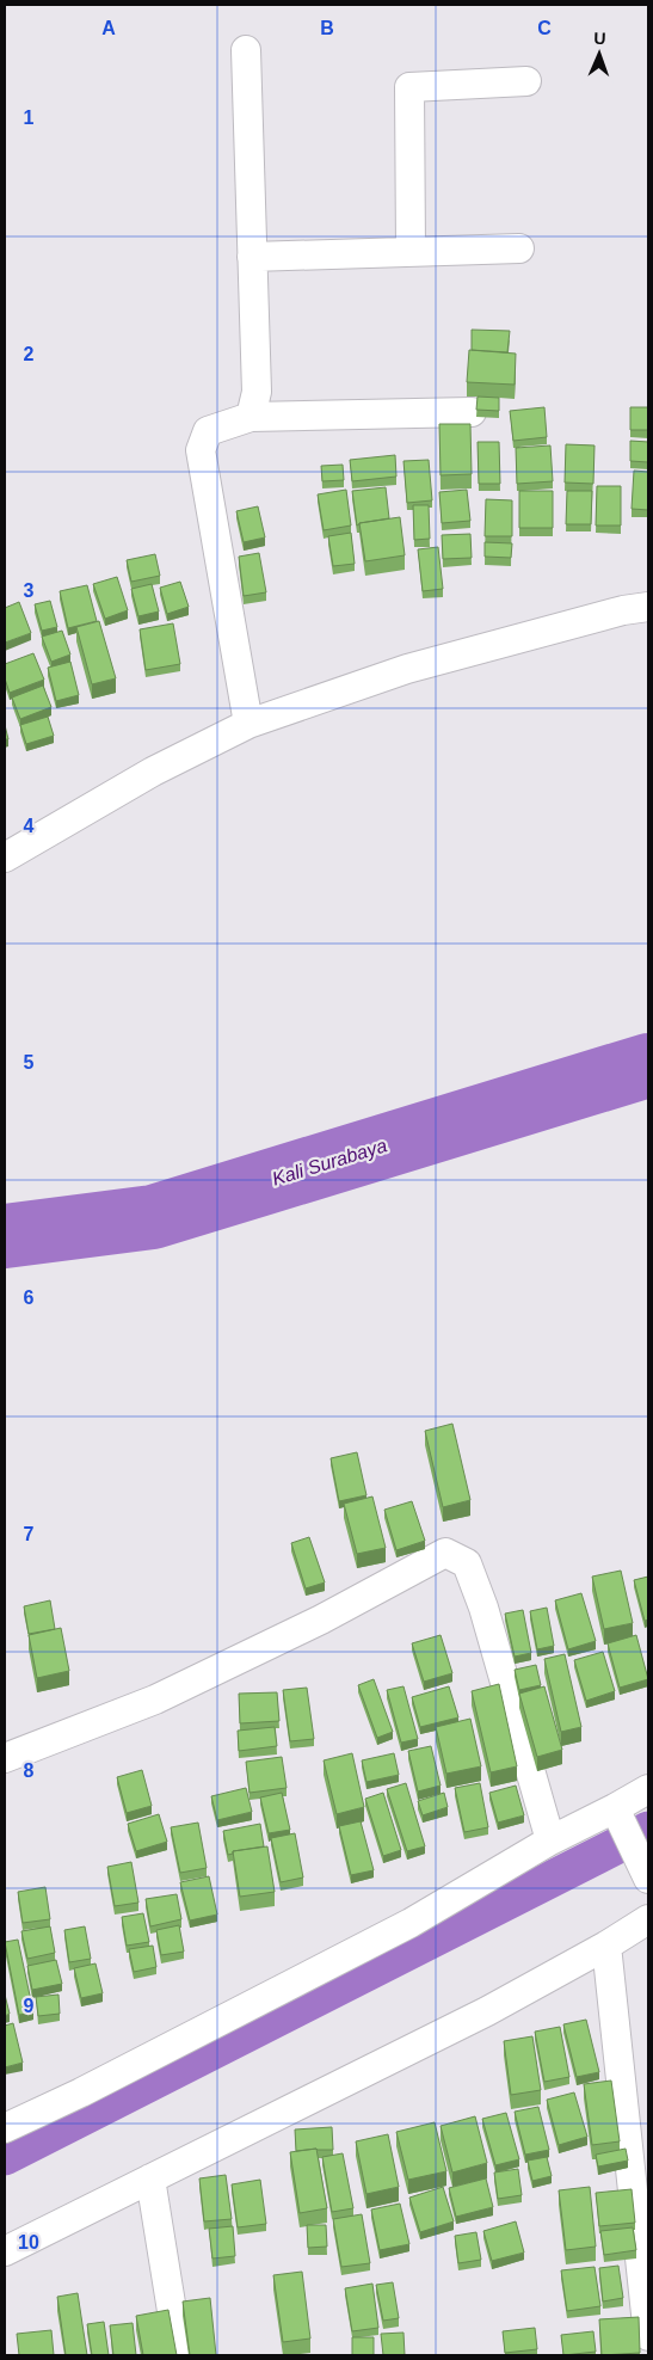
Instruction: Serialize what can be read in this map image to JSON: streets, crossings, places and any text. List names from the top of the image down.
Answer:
{
  "water": ["Kali Surabaya"],
  "north": "top",
  "grid": {
    "columns": ["A", "B", "C"],
    "rows": [
      "1",
      "2",
      "3",
      "4",
      "5",
      "6",
      "7",
      "8",
      "9",
      "10"
    ]
  }
}
